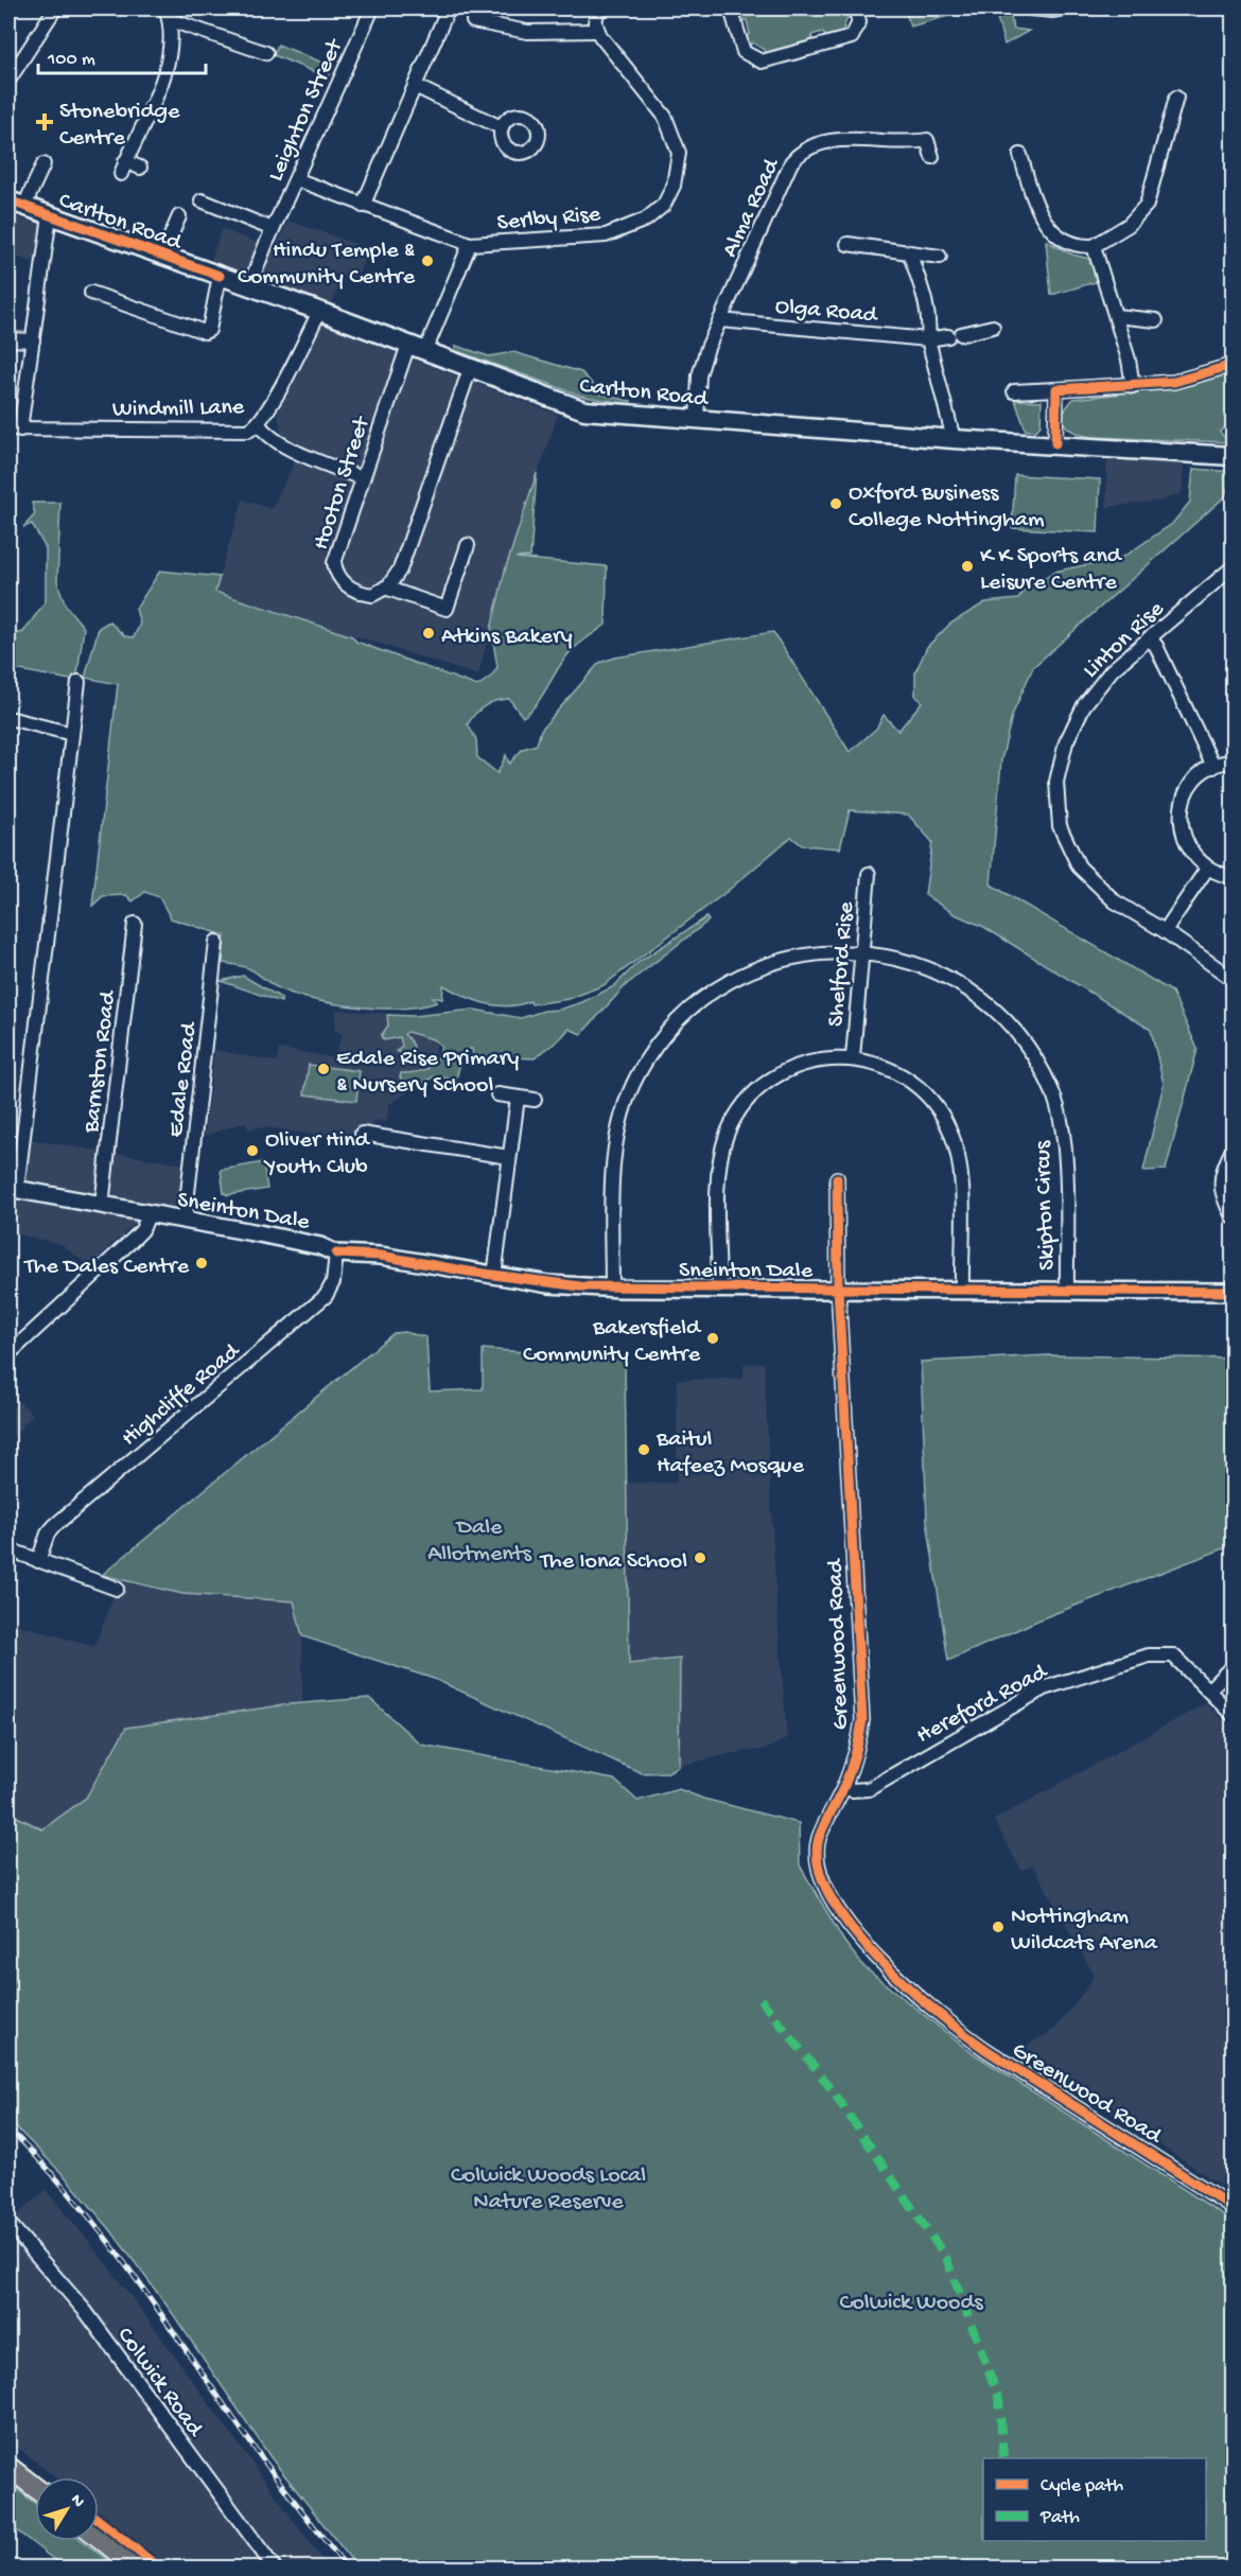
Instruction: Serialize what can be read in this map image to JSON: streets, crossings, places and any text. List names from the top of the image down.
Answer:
{
  "streets": {
    "main road": ["Carlton Road"],
    "street": [
      "Leighton Street",
      "Alma Road",
      "Serlby Rise",
      "Olga Road",
      "Windmill Lane",
      "Hooton Street",
      "Linton Rise",
      "Shelford Rise",
      "Barnston Road",
      "Edale Road",
      "Skipton Circus",
      "Sneinton Dale",
      "Highcliffe Road",
      "Greenwood Road",
      "Hereford Road",
      "Colwick Road"
    ]
  },
  "crossings": [
    ["Leighton Street", "Carlton Road"],
    ["Alma Road", "Carlton Road"],
    ["Alma Road", "Olga Road"],
    ["Carlton Road", "Windmill Lane"],
    ["Carlton Road", "Hooton Street"],
    ["Shelford Rise", "Skipton Circus"],
    ["Barnston Road", "Sneinton Dale"],
    ["Edale Road", "Sneinton Dale"],
    ["Skipton Circus", "Sneinton Dale"],
    ["Sneinton Dale", "Highcliffe Road"],
    ["Sneinton Dale", "Greenwood Road"],
    ["Greenwood Road", "Hereford Road"]
  ],
  "parks": ["Dale Allotments", "Colwick Woods Local Nature Reserve", "Colwick Woods"],
  "places": {
    "health": ["Stonebridge Centre"],
    "other": [
      "Hindu Temple & Community Centre",
      "Oxford Business College Nottingham",
      "K K Sports and Leisure Centre",
      "Atkins Bakery",
      "Edale Rise Primary & Nursery School",
      "Oliver Hind Youth Club",
      "The Dales Centre",
      "Bakersfield Community Centre",
      "Baitul Hafeez Mosque",
      "The Iona School",
      "Nottingham Wildcats Arena"
    ]
  },
  "legend": ["Cycle path", "Path"],
  "scale_bar": "100 m",
  "north": "top right"
}
